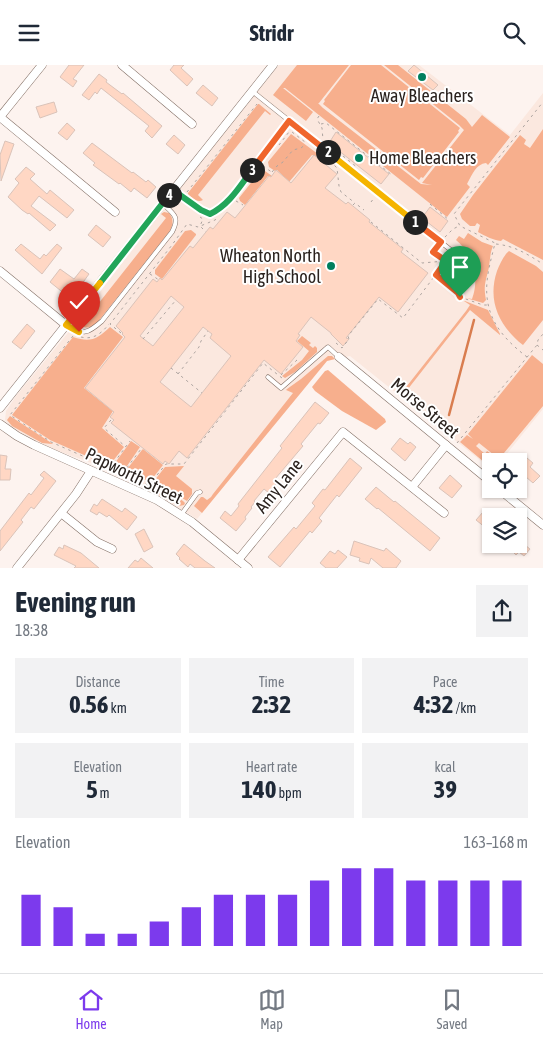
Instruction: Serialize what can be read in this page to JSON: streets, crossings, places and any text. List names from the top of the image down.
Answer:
{
  "streets": {
    "street": ["Morse Street", "Papworth Street", "Amy Lane"]
  },
  "crossings": [
    ["Papworth Street", "Amy Lane"]
  ],
  "places": ["Away Bleachers", "Home Bleachers", "Wheaton North High School"],
  "page": {
    "header": "Stridr",
    "pins": [
      "2",
      "3",
      "4",
      "1"
    ],
    "heading": ["Evening run", "18:38"],
    "stats": [
      ["Distance", "0.56 km"],
      ["Time", "2:32"],
      ["Pace", "4:32 /km"],
      ["Elevation", "5 m"],
      ["Heart rate", "140 bpm"],
      ["kcal", "39"]
    ],
    "chart": ["Elevation", "163–168 m"],
    "tabs": ["Home", "Map", "Saved"]
  }
}
